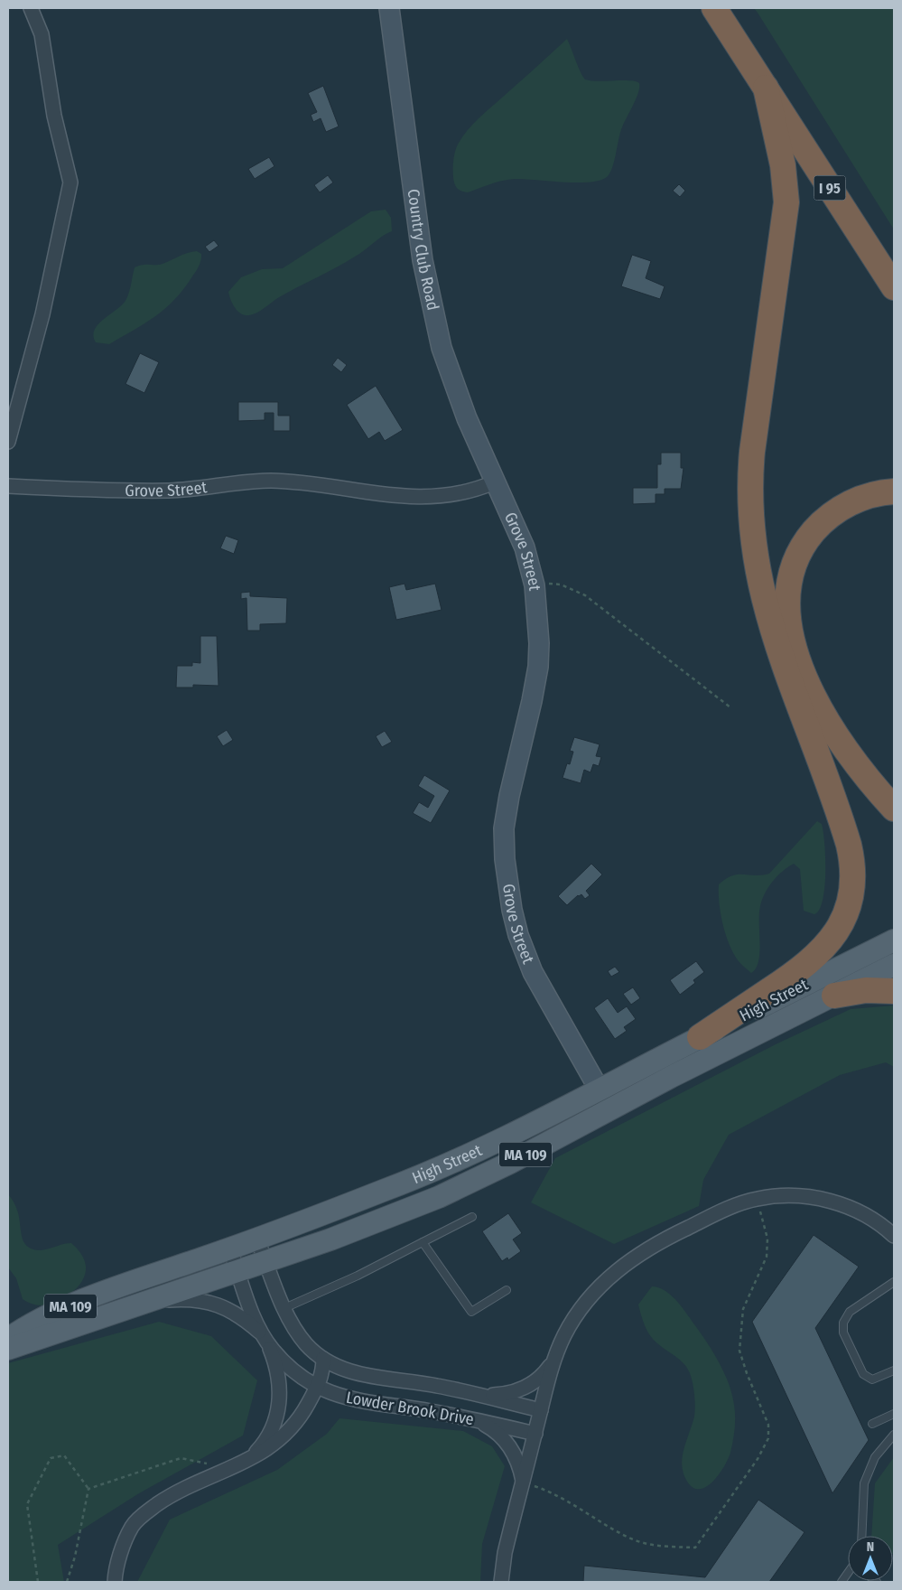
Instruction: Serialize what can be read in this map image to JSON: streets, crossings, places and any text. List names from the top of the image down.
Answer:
{
  "streets": {
    "highway": ["I 95"],
    "main road": ["High Street", "MA 109"],
    "street": ["Country Club Road", "Grove Street", "Lowder Brook Drive"]
  },
  "crossings": [
    ["Country Club Road", "Grove Street"],
    ["Grove Street", "High Street"],
    ["High Street", "Lowder Brook Drive"]
  ],
  "north": "top"
}
